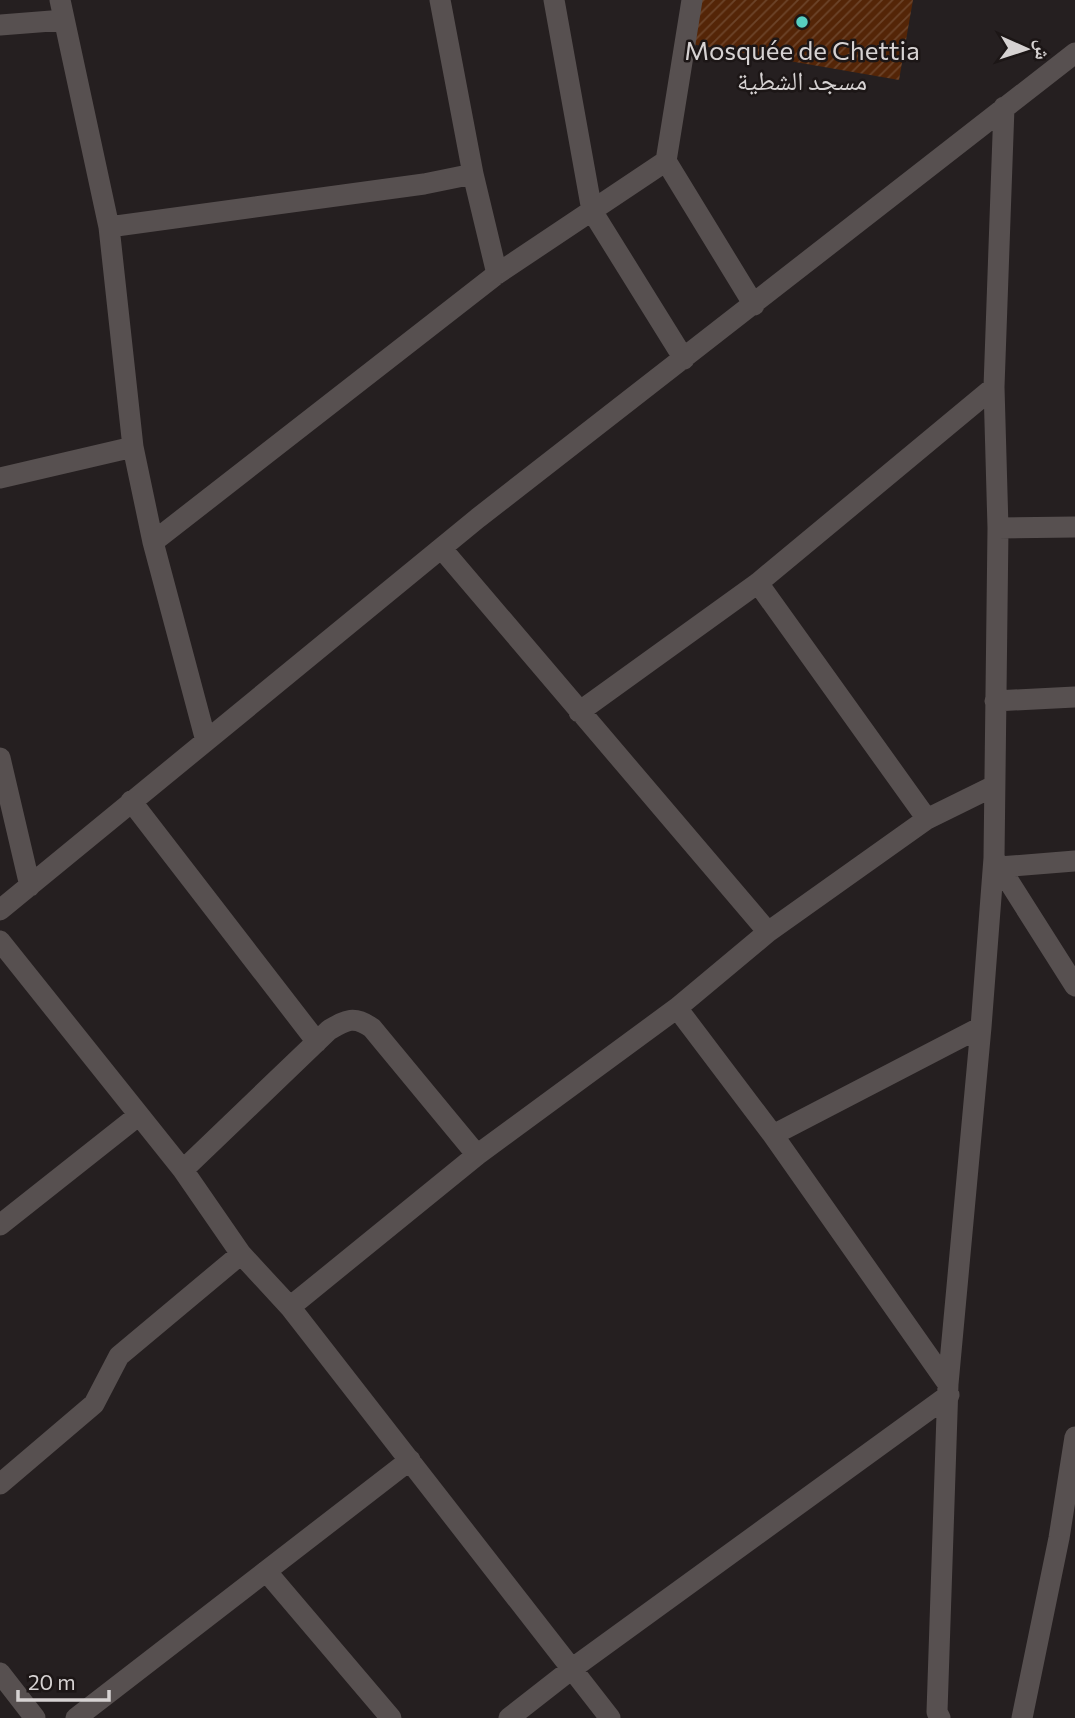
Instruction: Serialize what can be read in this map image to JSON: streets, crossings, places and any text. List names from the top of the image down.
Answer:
{
  "places": ["Mosquée de Chettia مسجد الشطية"],
  "scale_bar": "20 m",
  "north": "right"
}
